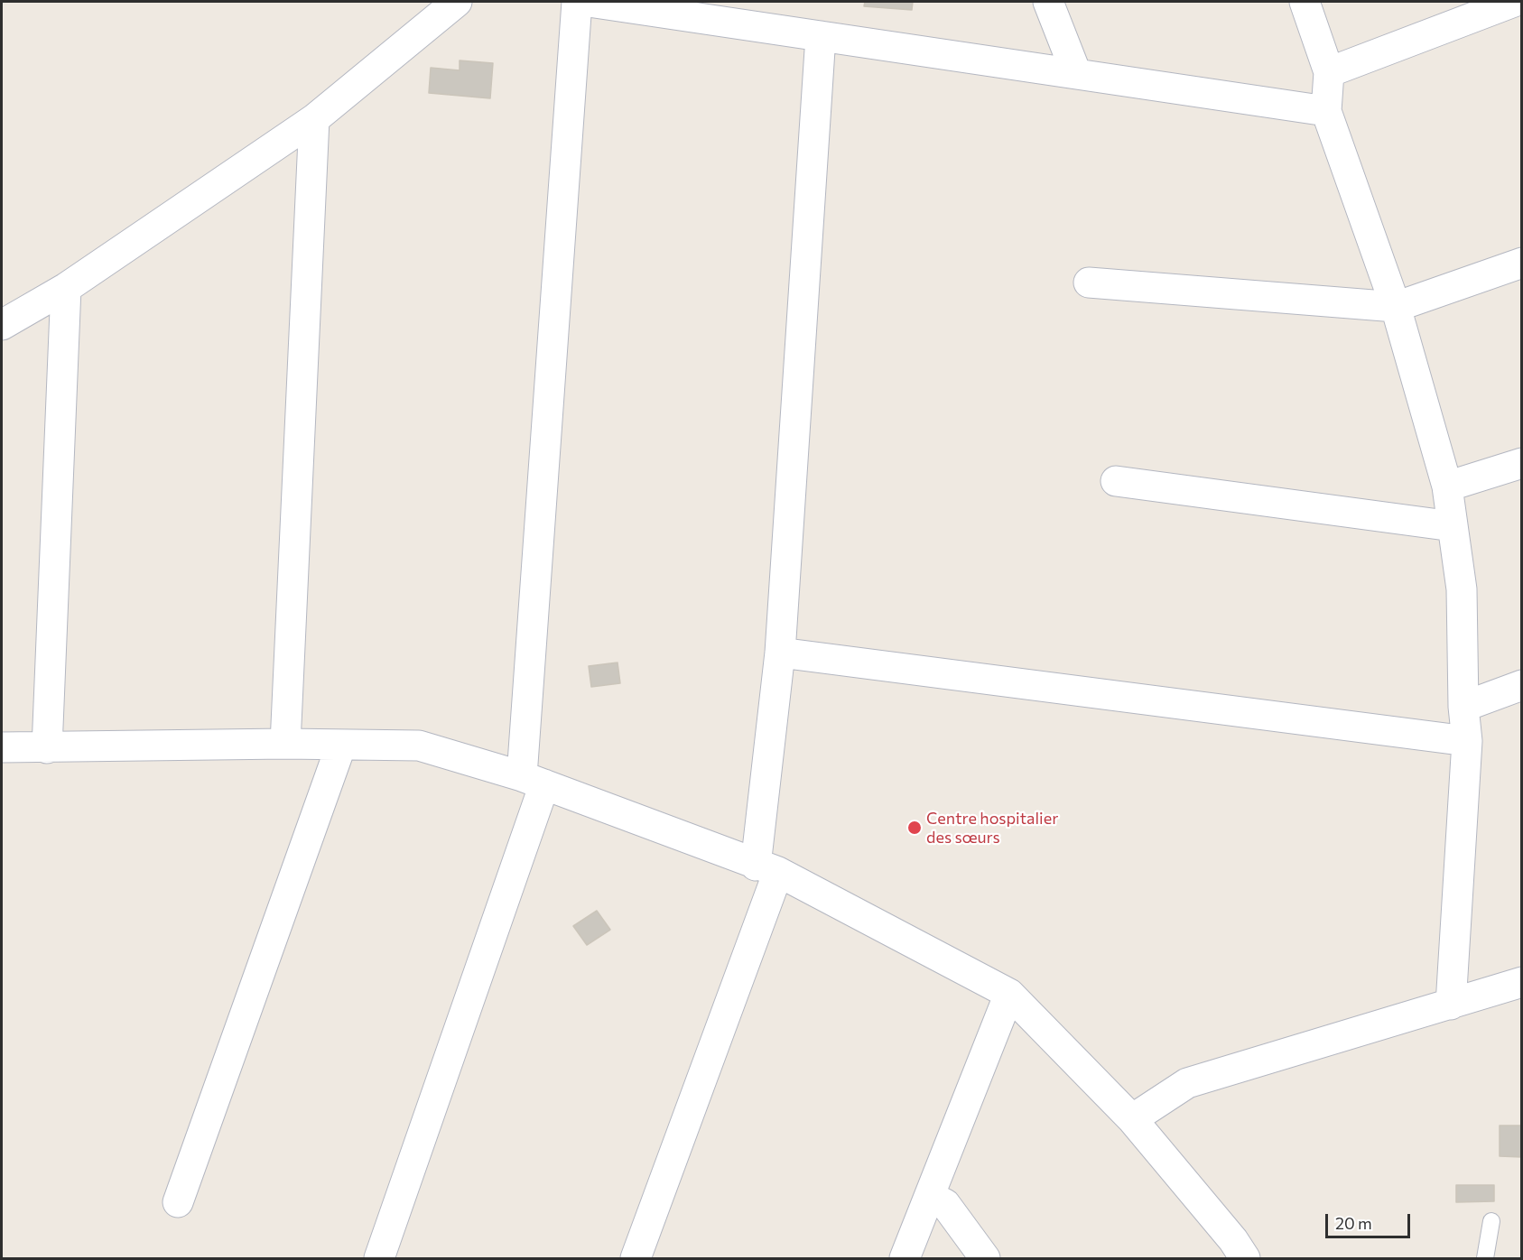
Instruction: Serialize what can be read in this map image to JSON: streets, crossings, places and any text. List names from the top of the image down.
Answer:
{
  "places": ["Centre hospitalier des sœurs"],
  "scale_bar": "20 m"
}
